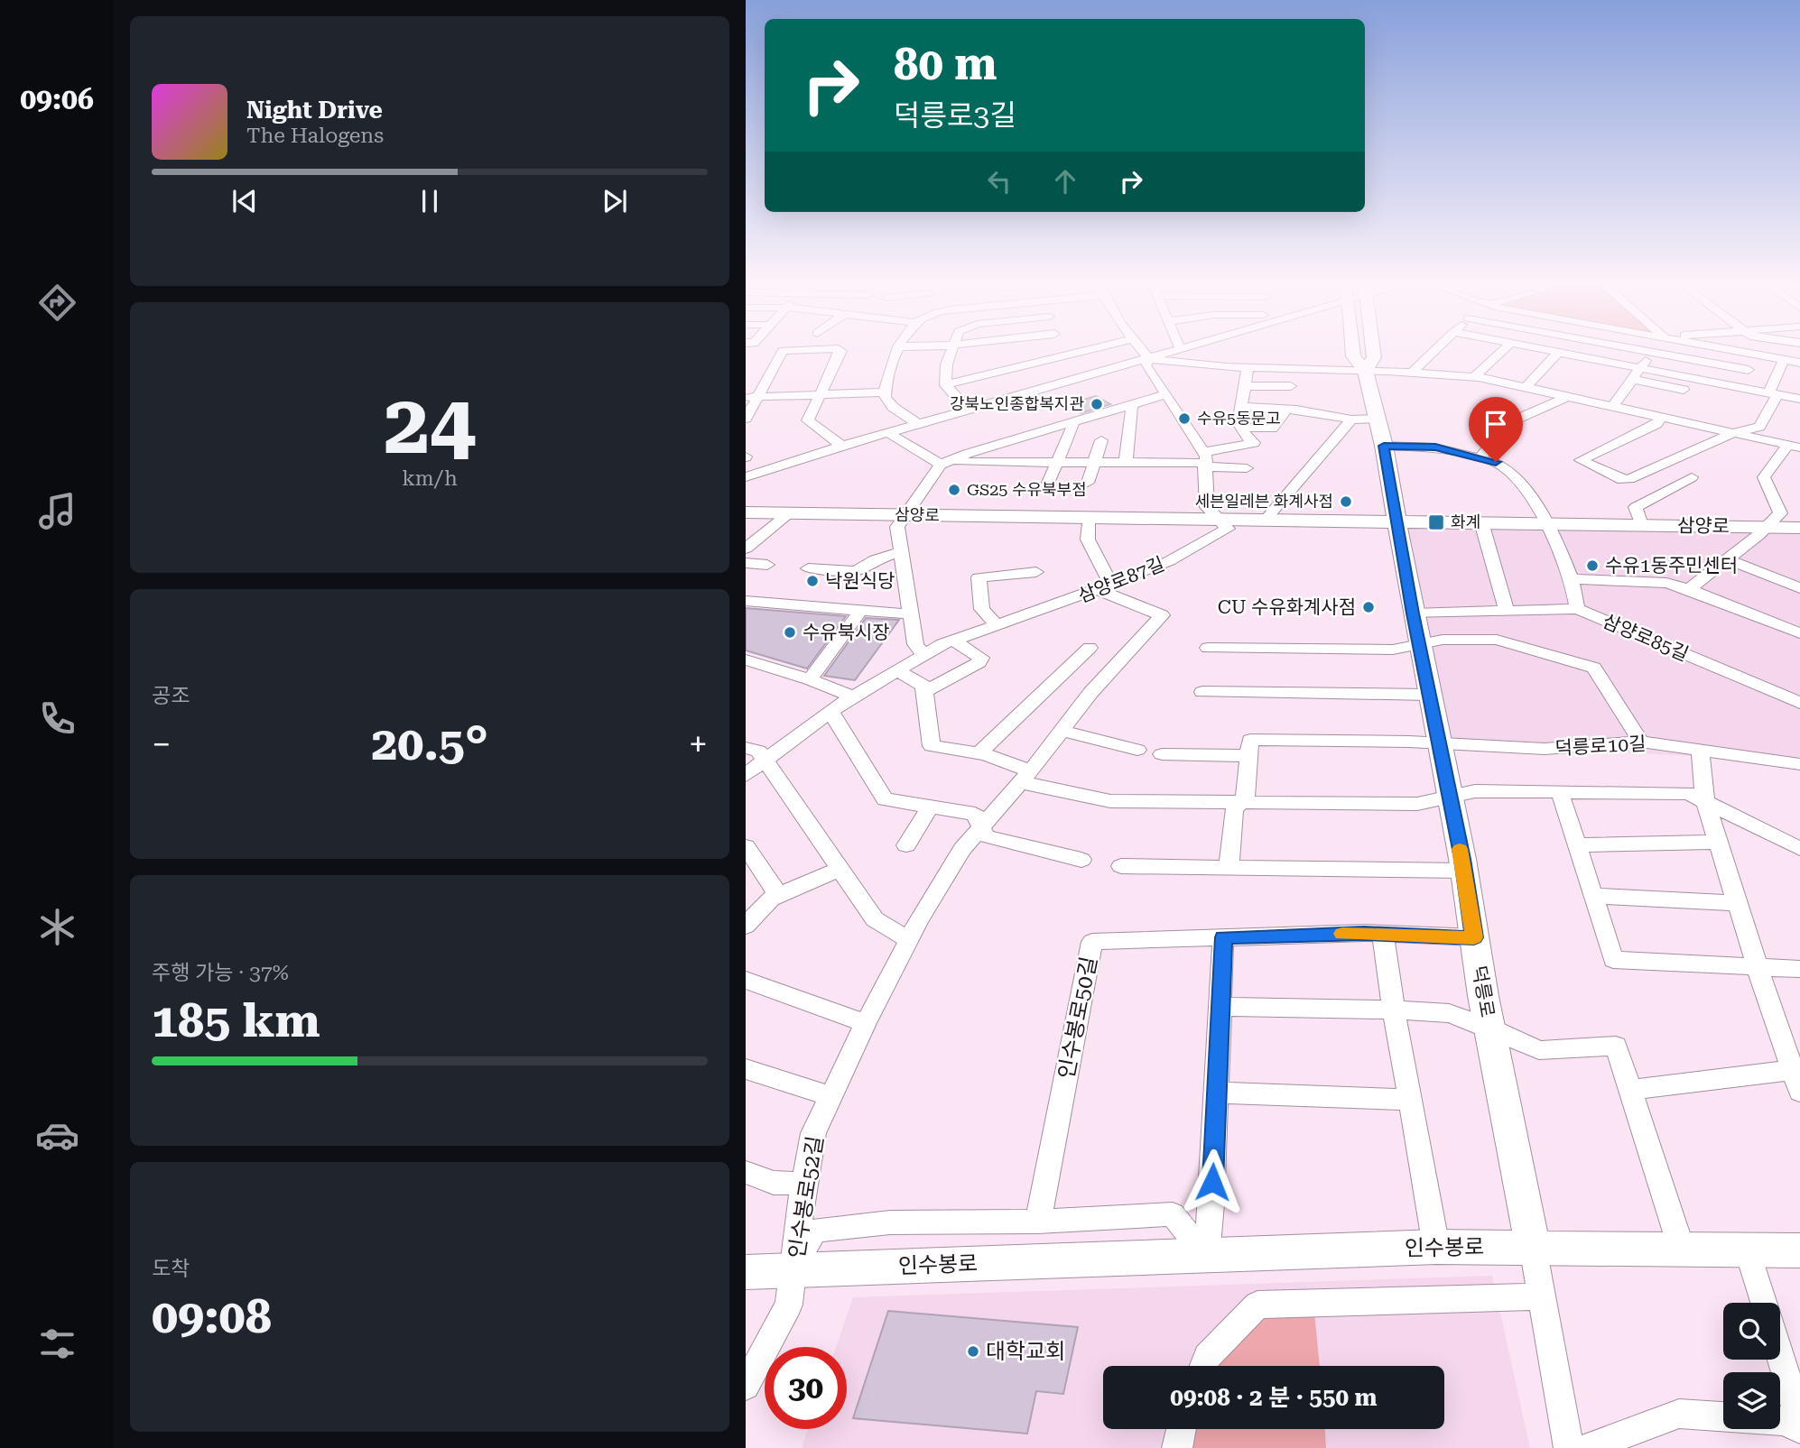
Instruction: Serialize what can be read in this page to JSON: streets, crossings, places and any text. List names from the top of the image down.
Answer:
{
  "streets": {
    "main road": ["삼양로", "덕릉로", "인수봉로"],
    "street": [
      "삼양로87길",
      "삼양로85길",
      "덕릉로10길",
      "인수봉로50길",
      "인수봉로52길"
    ]
  },
  "crossings": [
    ["삼양로", "삼양로87길"],
    ["삼양로", "덕릉로"],
    ["삼양로87길", "인수봉로52길"],
    ["덕릉로10길", "덕릉로"],
    ["덕릉로", "인수봉로"],
    ["인수봉로52길", "인수봉로"]
  ],
  "places": {
    "other": [
      "강북노인종합복지관",
      "수유5동문고",
      "GS25 수유북부점",
      "세븐일레븐 화계사점",
      "수유1동주민센터",
      "낙원식당",
      "CU 수유화계사점",
      "수유북시장",
      "대학교회"
    ],
    "transit": ["화계"]
  },
  "page": {
    "tabs": "09:06",
    "turn": ["80 m", "덕릉로3길"],
    "song": ["Night Drive", "The Halogens"],
    "tile": [
      ["24", "km/h"],
      "공조",
      ["주행 가능 · 37%", "185 km"],
      ["도착", "09:08"]
    ],
    "heat": ["−", "20.5°", "+"],
    "limit": "30",
    "trip": "09:08 · 2 분 · 550 m"
  }
}
